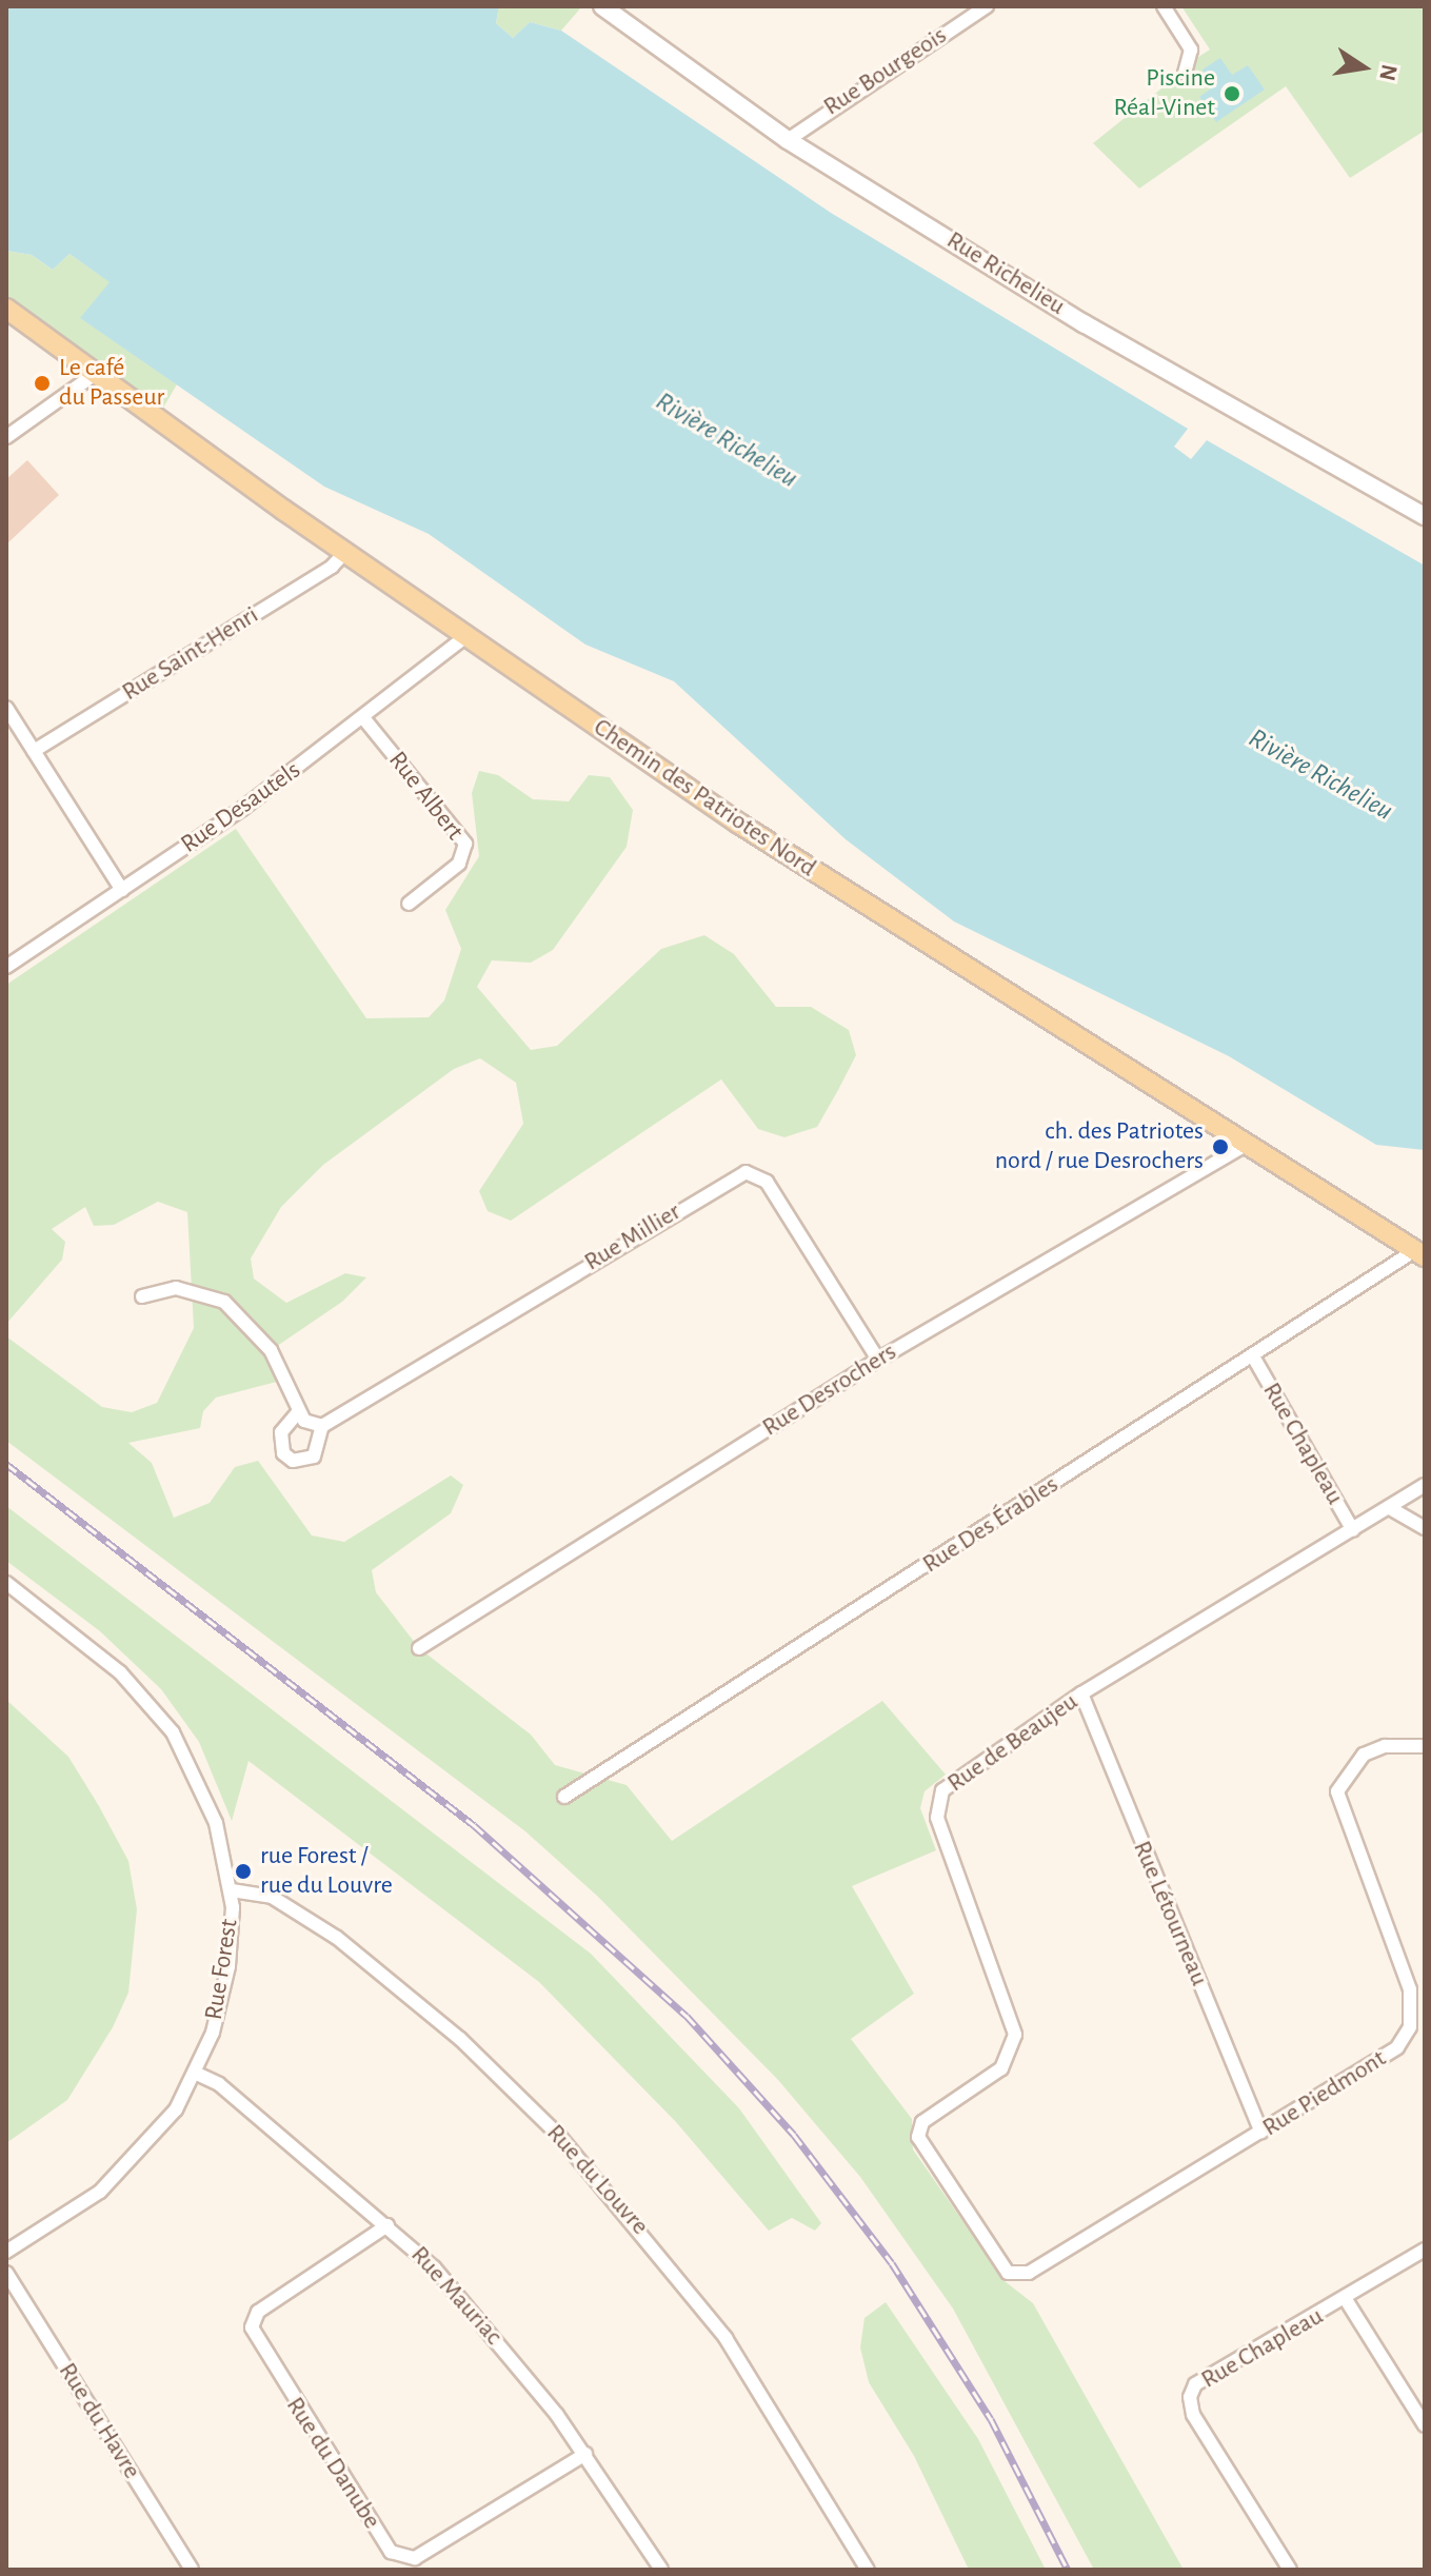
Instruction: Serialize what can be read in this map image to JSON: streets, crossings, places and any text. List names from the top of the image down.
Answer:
{
  "streets": {
    "main road": ["Rue Richelieu", "Chemin des Patriotes Nord"],
    "street": [
      "Rue Bourgeois",
      "Rue Saint-Henri",
      "Rue Albert",
      "Rue Desautels",
      "Rue Millier",
      "Rue Desrochers",
      "Rue Chapleau",
      "Rue Des Érables",
      "Rue de Beaujeu",
      "Rue Létourneau",
      "Rue Forest",
      "Rue Piedmont",
      "Rue du Louvre",
      "Rue Mauriac",
      "Rue du Havre",
      "Rue du Danube"
    ]
  },
  "crossings": [
    ["Rue Bourgeois", "Rue Richelieu"],
    ["Rue Saint-Henri", "Chemin des Patriotes Nord"],
    ["Rue Albert", "Rue Desautels"],
    ["Chemin des Patriotes Nord", "Rue Desautels"],
    ["Chemin des Patriotes Nord", "Rue Desrochers"],
    ["Chemin des Patriotes Nord", "Rue Des Érables"],
    ["Rue Millier", "Rue Desrochers"],
    ["Rue Chapleau", "Rue Des Érables"],
    ["Rue Chapleau", "Rue de Beaujeu"],
    ["Rue de Beaujeu", "Rue Létourneau"],
    ["Rue de Beaujeu", "Rue Piedmont"],
    ["Rue Létourneau", "Rue Piedmont"],
    ["Rue Forest", "Rue du Louvre"],
    ["Rue Forest", "Rue Mauriac"],
    ["Rue Mauriac", "Rue du Danube"]
  ],
  "water": ["Rivière Richelieu"],
  "places": [
    "Piscine Réal-Vinet",
    "Le café du Passeur",
    "ch. des Patriotes nord / rue Desrochers",
    "rue Forest / rue du Louvre"
  ],
  "north": "right"
}
